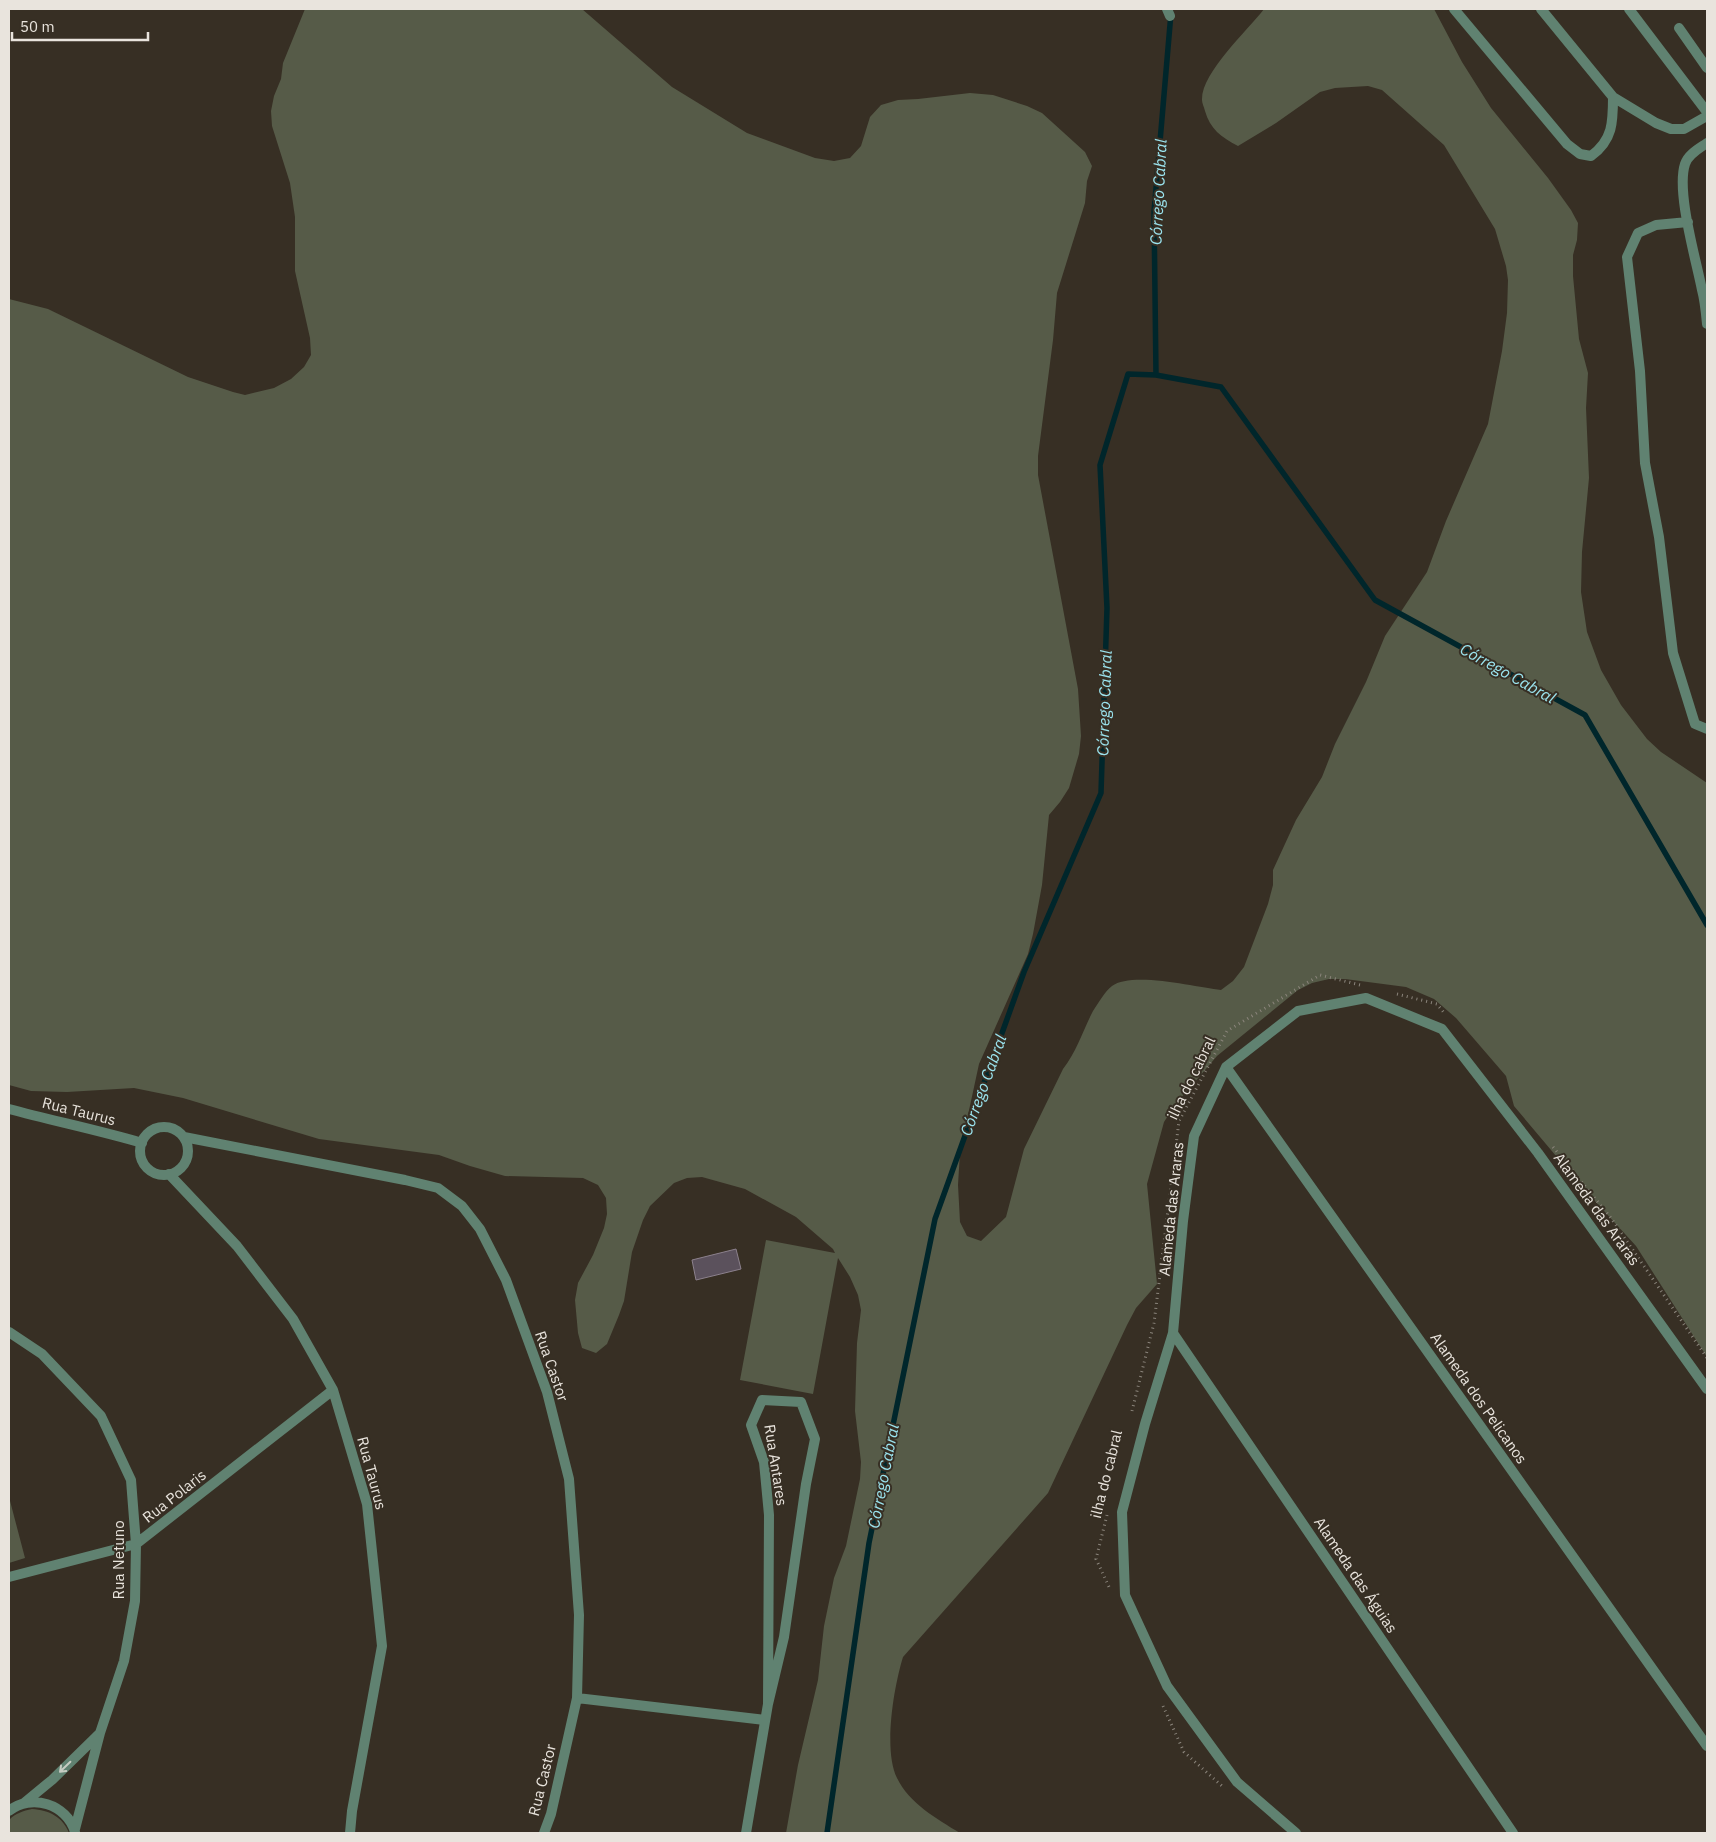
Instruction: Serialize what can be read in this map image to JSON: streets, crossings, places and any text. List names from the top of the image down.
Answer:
{
  "streets": {
    "street": [
      "Rua Taurus",
      "Alameda das Araras",
      "Rua Castor",
      "Alameda dos Pelicanos",
      "Rua Antares",
      "Rua Polaris",
      "Rua Netuno",
      "Alameda das Águias"
    ],
    "path": ["ilha do cabral"]
  },
  "crossings": [
    ["Rua Taurus", "Rua Castor"],
    ["Rua Taurus", "Rua Polaris"],
    ["Alameda das Araras", "Alameda dos Pelicanos"],
    ["Alameda das Araras", "Alameda das Águias"],
    ["Rua Polaris", "Rua Netuno"]
  ],
  "water": ["Córrego Cabral"],
  "scale_bar": "50 m"
}
